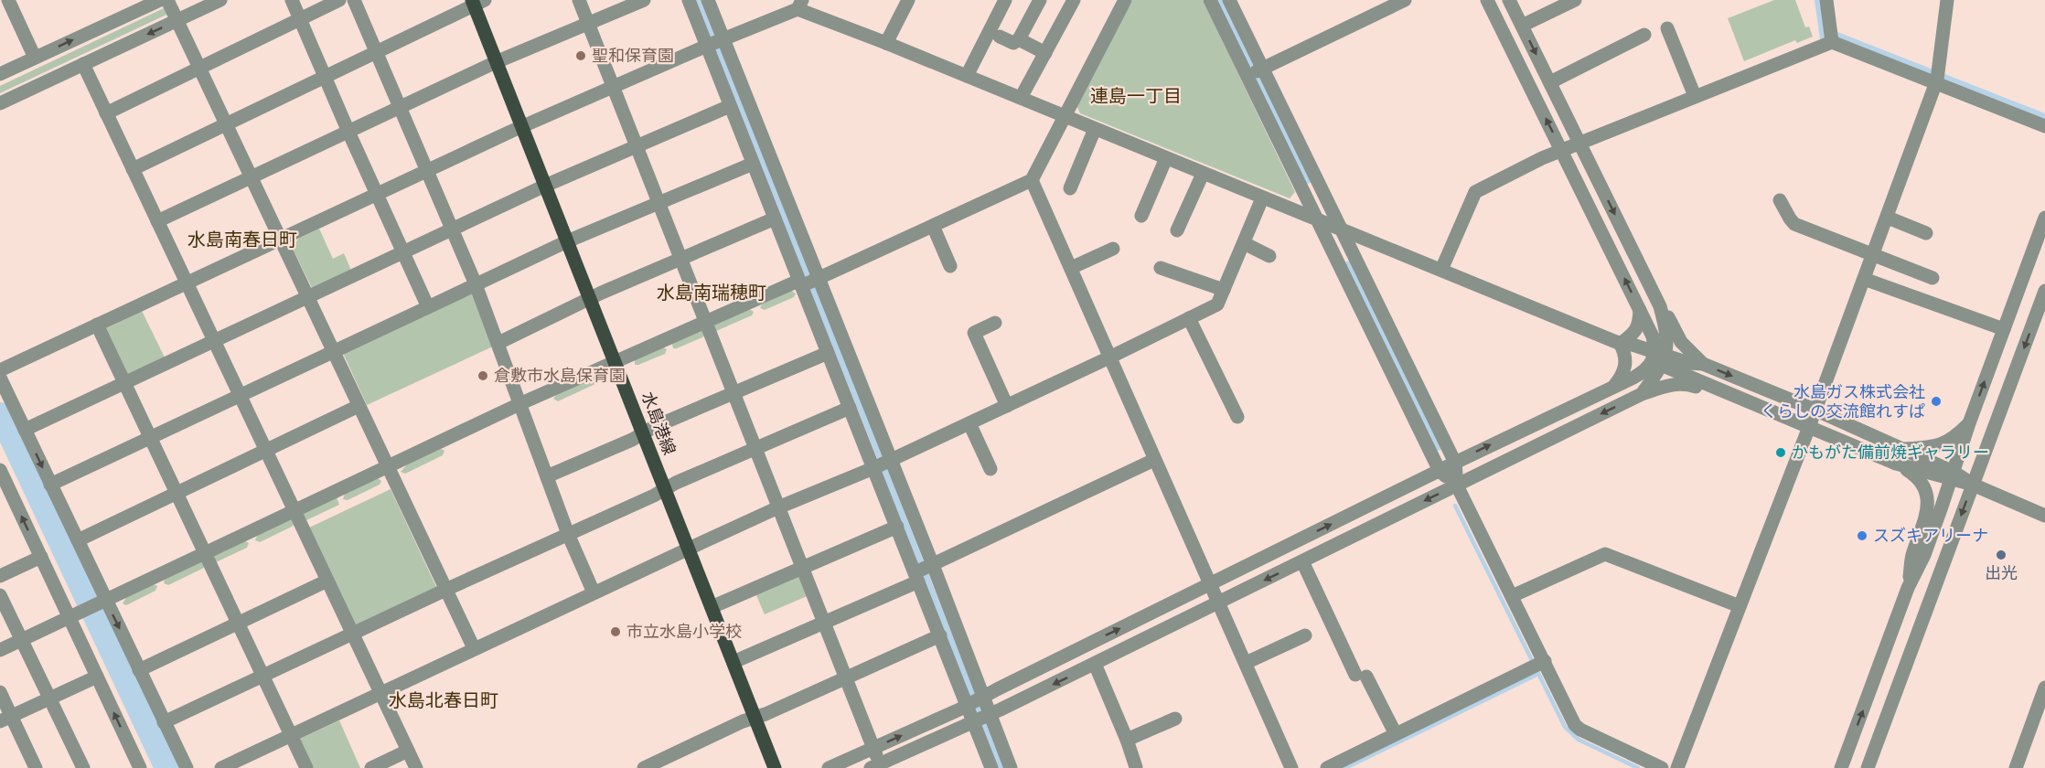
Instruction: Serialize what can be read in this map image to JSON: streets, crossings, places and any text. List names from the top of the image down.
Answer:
{
  "streets": {
    "main road": ["水島港線"]
  },
  "districts": [
    "連島一丁目",
    "水島南春日町",
    "水島南瑞穂町",
    "水島北春日町"
  ],
  "places": [
    "聖和保育園",
    "倉敷市水島保育園",
    "水島ガス株式会社 くらしの交流館れすぱ",
    "かもがた備前焼ギャラリー",
    "スズキアリーナ",
    "出光",
    "市立水島小学校"
  ]
}
